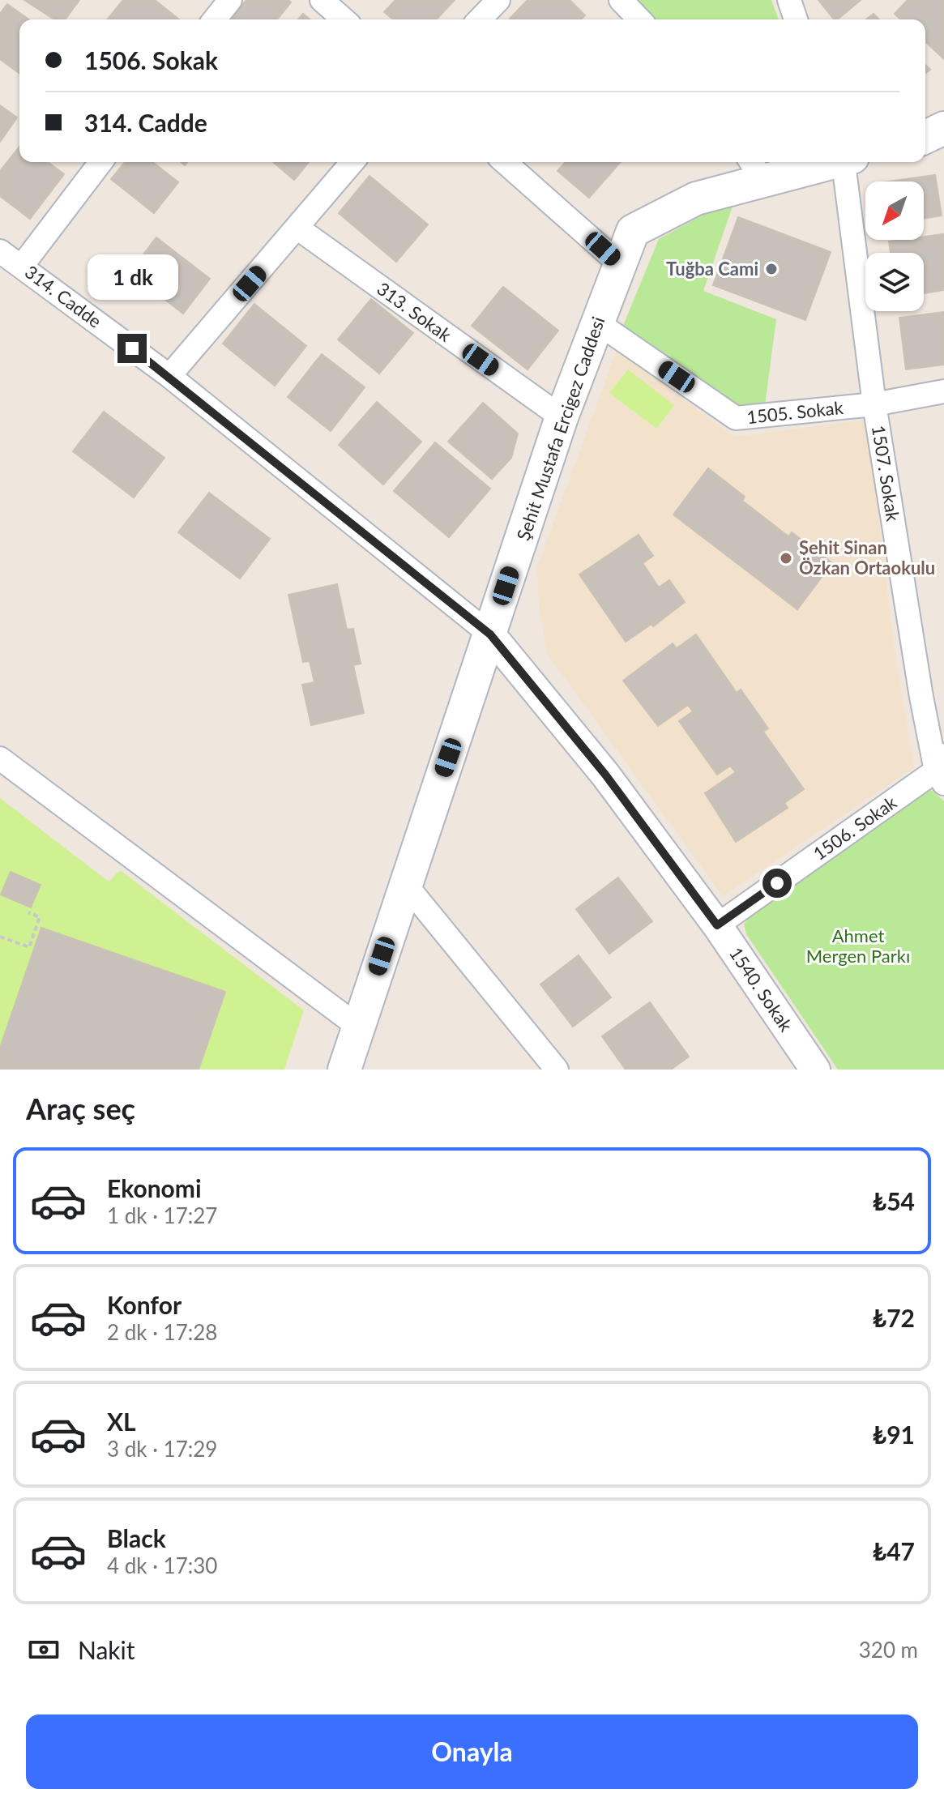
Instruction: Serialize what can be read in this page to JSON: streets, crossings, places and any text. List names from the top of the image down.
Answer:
{
  "streets": {
    "main road": ["Şehit Mustafa Ercigez Caddesi"],
    "street": [
      "314. Cadde",
      "313. Sokak",
      "1505. Sokak",
      "1507. Sokak",
      "1506. Sokak",
      "1540. Sokak"
    ]
  },
  "crossings": [
    ["314. Cadde", "Şehit Mustafa Ercigez Caddesi"],
    ["314. Cadde", "1540. Sokak"],
    ["313. Sokak", "Şehit Mustafa Ercigez Caddesi"],
    ["1505. Sokak", "Şehit Mustafa Ercigez Caddesi"],
    ["1505. Sokak", "1507. Sokak"],
    ["Şehit Mustafa Ercigez Caddesi", "1540. Sokak"],
    ["1507. Sokak", "1506. Sokak"],
    ["1506. Sokak", "1540. Sokak"]
  ],
  "parks": ["Ahmet Mergen Parkı"],
  "places": ["Tuğba Cami", "Şehit Sinan Özkan Ortaokulu"],
  "north": "bottom left",
  "page": {
    "banner": ["1506. Sokak", "314. Cadde"],
    "bubble": "1 dk",
    "heading": "Araç seç",
    "list": [
      {
        "name": "Ekonomi",
        "note": "1 dk · 17:27",
        "value": "₺54"
      },
      {
        "name": "Konfor",
        "note": "2 dk · 17:28",
        "value": "₺72"
      },
      {
        "name": "XL",
        "note": "3 dk · 17:29",
        "value": "₺91"
      },
      {
        "name": "Black",
        "note": "4 dk · 17:30",
        "value": "₺47"
      }
    ],
    "pay": ["Nakit", "320 m"],
    "buttons": "Onayla"
  }
}
